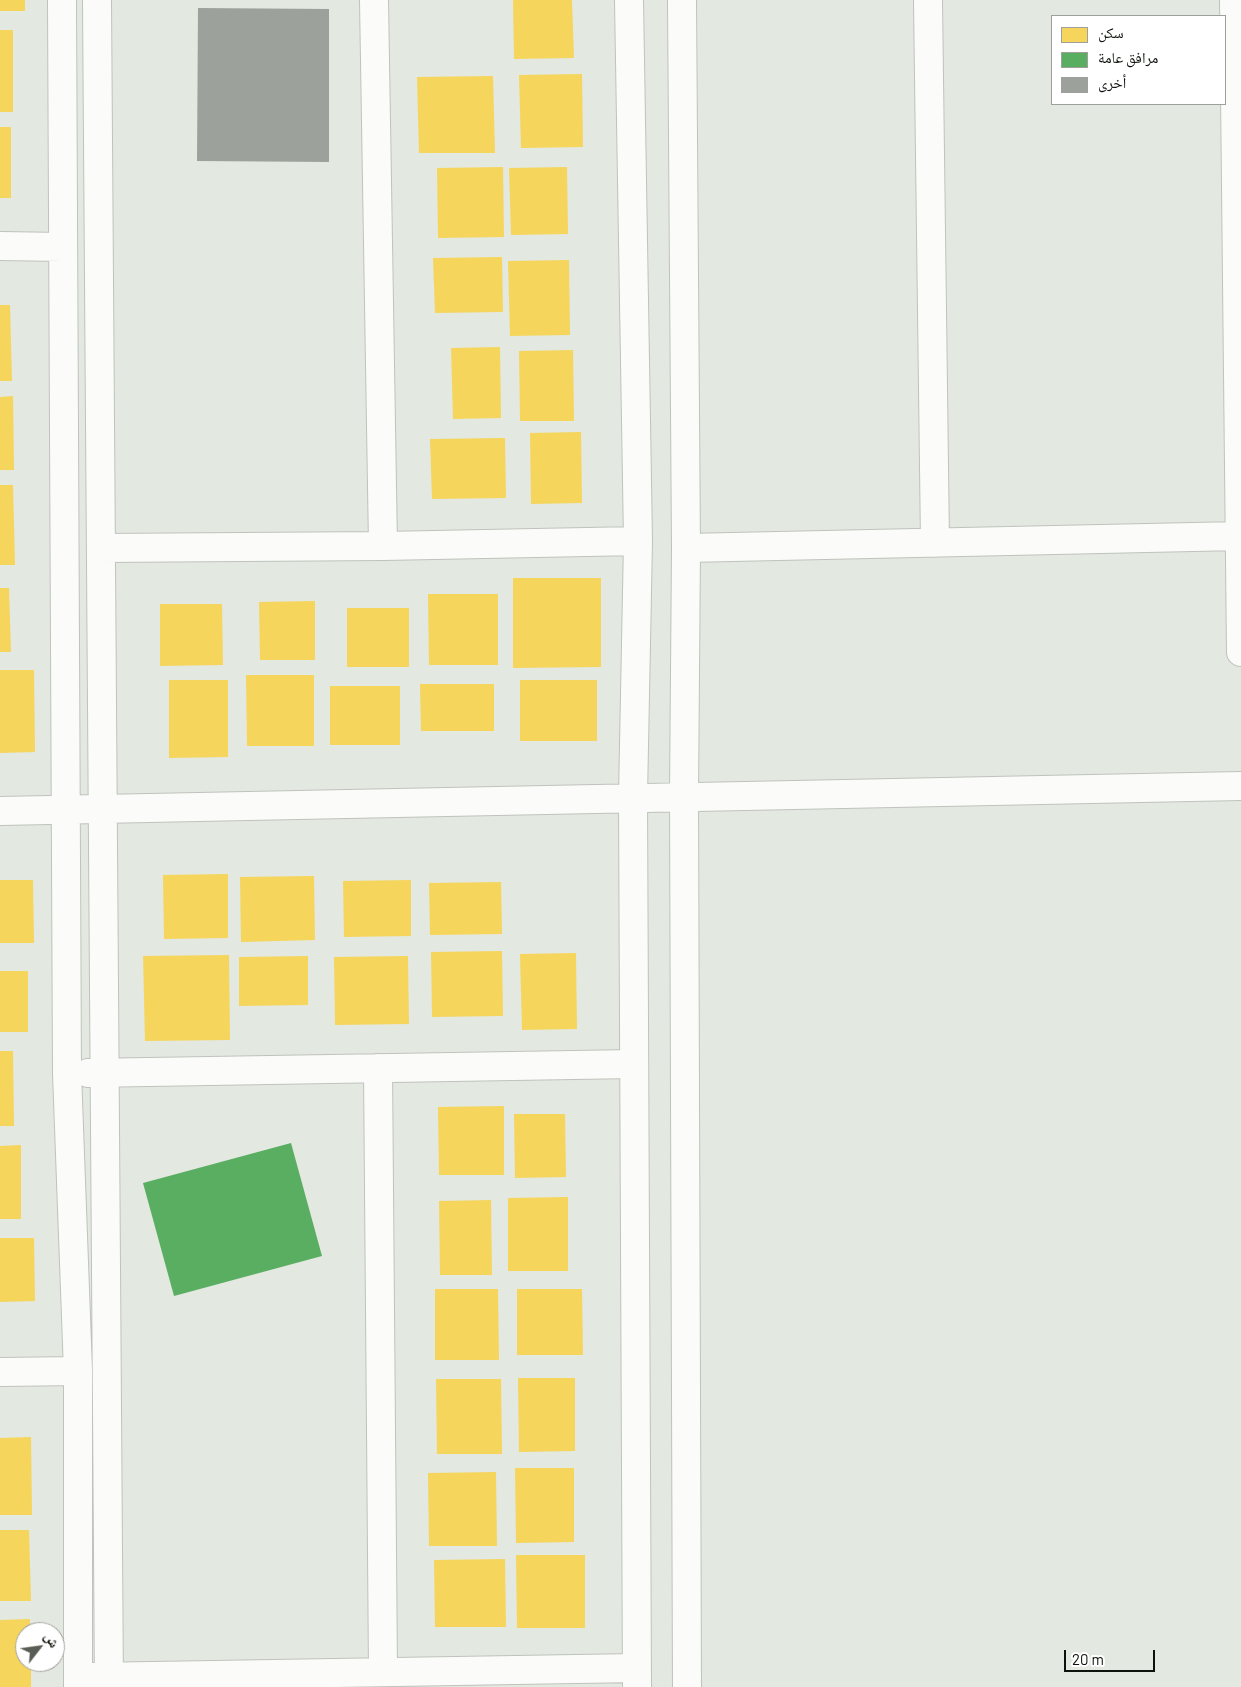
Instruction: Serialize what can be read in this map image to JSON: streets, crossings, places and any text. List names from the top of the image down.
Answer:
{
  "legend": ["سكن", "مرافق عامة", "أخرى"],
  "scale_bar": "20 m",
  "north": "top right"
}
